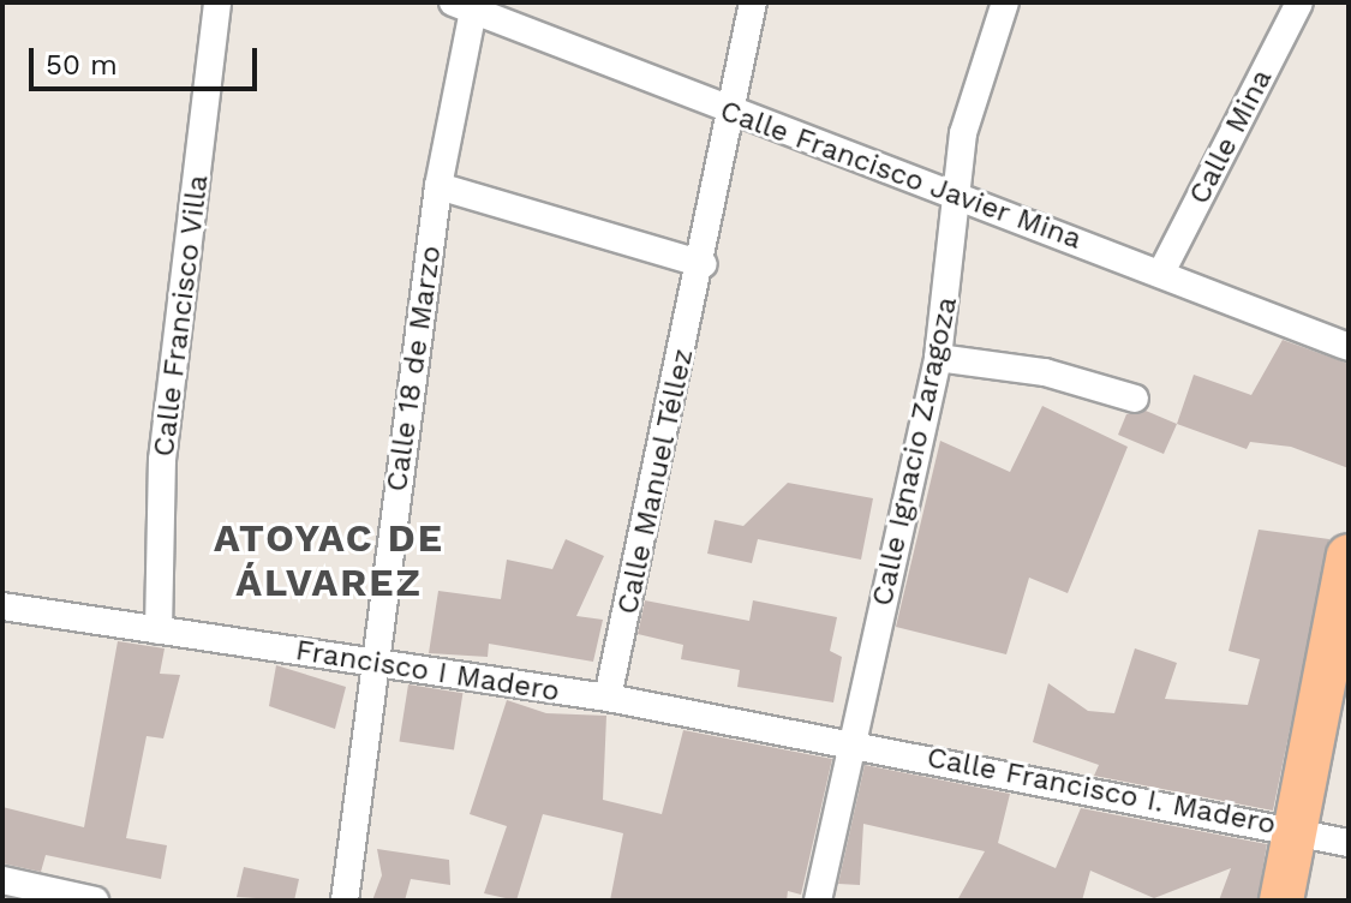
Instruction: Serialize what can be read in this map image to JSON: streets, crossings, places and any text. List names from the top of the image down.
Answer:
{
  "streets": {
    "street": [
      "Calle Mina",
      "Calle Francisco Javier Mina",
      "Calle Francisco Villa",
      "Calle 18 de Marzo",
      "Calle Ignacio Zaragoza",
      "Calle Manuel Téllez",
      "Francisco I Madero",
      "Calle Francisco I. Madero"
    ]
  },
  "crossings": [
    ["Calle Mina", "Calle Francisco Javier Mina"],
    ["Calle Francisco Javier Mina", "Calle 18 de Marzo"],
    ["Calle Francisco Javier Mina", "Calle Ignacio Zaragoza"],
    ["Calle Francisco Javier Mina", "Calle Manuel Téllez"],
    ["Calle Francisco Villa", "Francisco I Madero"],
    ["Calle 18 de Marzo", "Francisco I Madero"],
    ["Calle Ignacio Zaragoza", "Francisco I Madero"],
    ["Calle Ignacio Zaragoza", "Calle Francisco I. Madero"],
    ["Calle Manuel Téllez", "Francisco I Madero"],
    ["Francisco I Madero", "Calle Francisco I. Madero"]
  ],
  "districts": ["ATOYAC DE ÁLVAREZ"],
  "scale_bar": "50 m"
}
